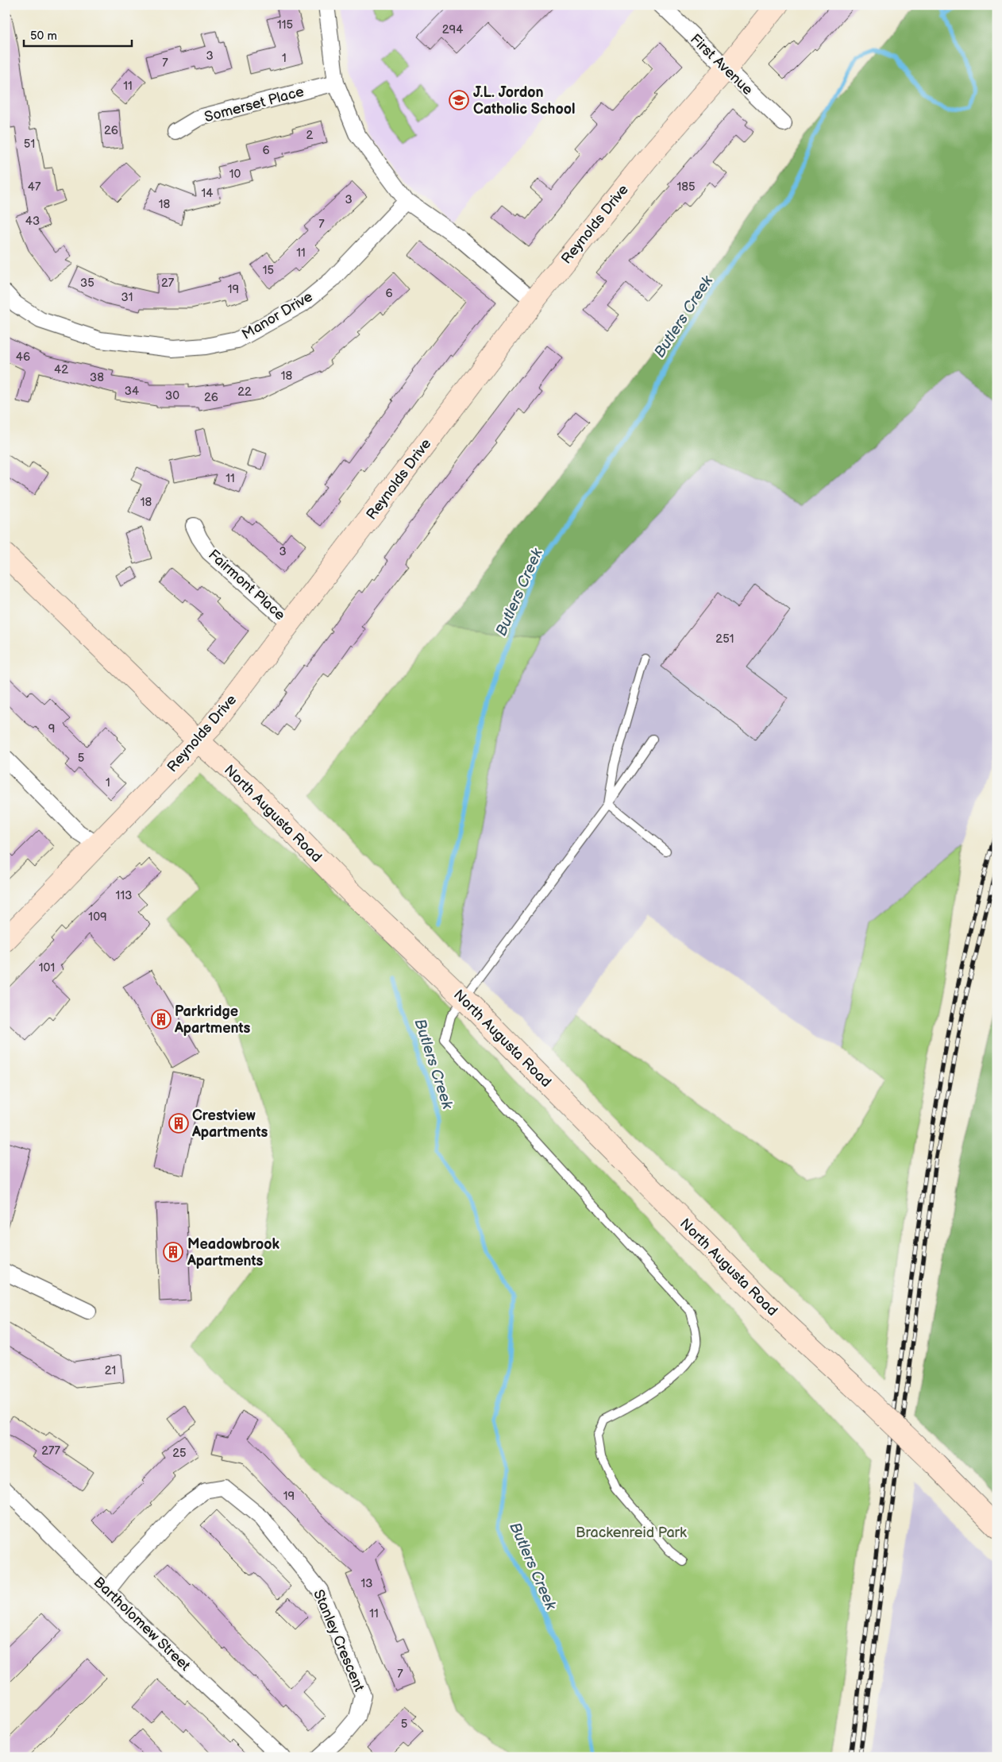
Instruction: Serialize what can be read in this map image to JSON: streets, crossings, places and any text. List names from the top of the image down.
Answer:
{
  "streets": {
    "main road": ["Reynolds Drive", "North Augusta Road"],
    "street": [
      "First Avenue",
      "Somerset Place",
      "Manor Drive",
      "Fairmont Place",
      "Bartholomew Street",
      "Stanley Crescent"
    ]
  },
  "crossings": [
    ["First Avenue", "Reynolds Drive"],
    ["Reynolds Drive", "Fairmont Place"],
    ["Reynolds Drive", "North Augusta Road"],
    ["Bartholomew Street", "Stanley Crescent"]
  ],
  "water": ["Butlers Creek"],
  "parks": ["Brackenreid Park"],
  "places": {
    "school or university": ["J.L. Jordon Catholic School"],
    "building": ["Parkridge Apartments", "Crestview Apartments", "Meadowbrook Apartments"]
  },
  "house_numbers": [
    "115",
    "294",
    "3",
    "1",
    "7",
    "11",
    "26",
    "2",
    "51",
    "6",
    "10",
    "47",
    "185",
    "14",
    "3",
    "18",
    "43",
    "7",
    "11",
    "15",
    "35",
    "27",
    "19",
    "6",
    "31",
    "46",
    "42",
    "18",
    "38",
    "34",
    "22",
    "30",
    "26",
    "11",
    "18",
    "3",
    "251",
    "9",
    "5",
    "1",
    "113",
    "109",
    "101",
    "21",
    "277",
    "25",
    "19",
    "13",
    "11",
    "7",
    "5"
  ],
  "scale_bar": "50 m"
}
